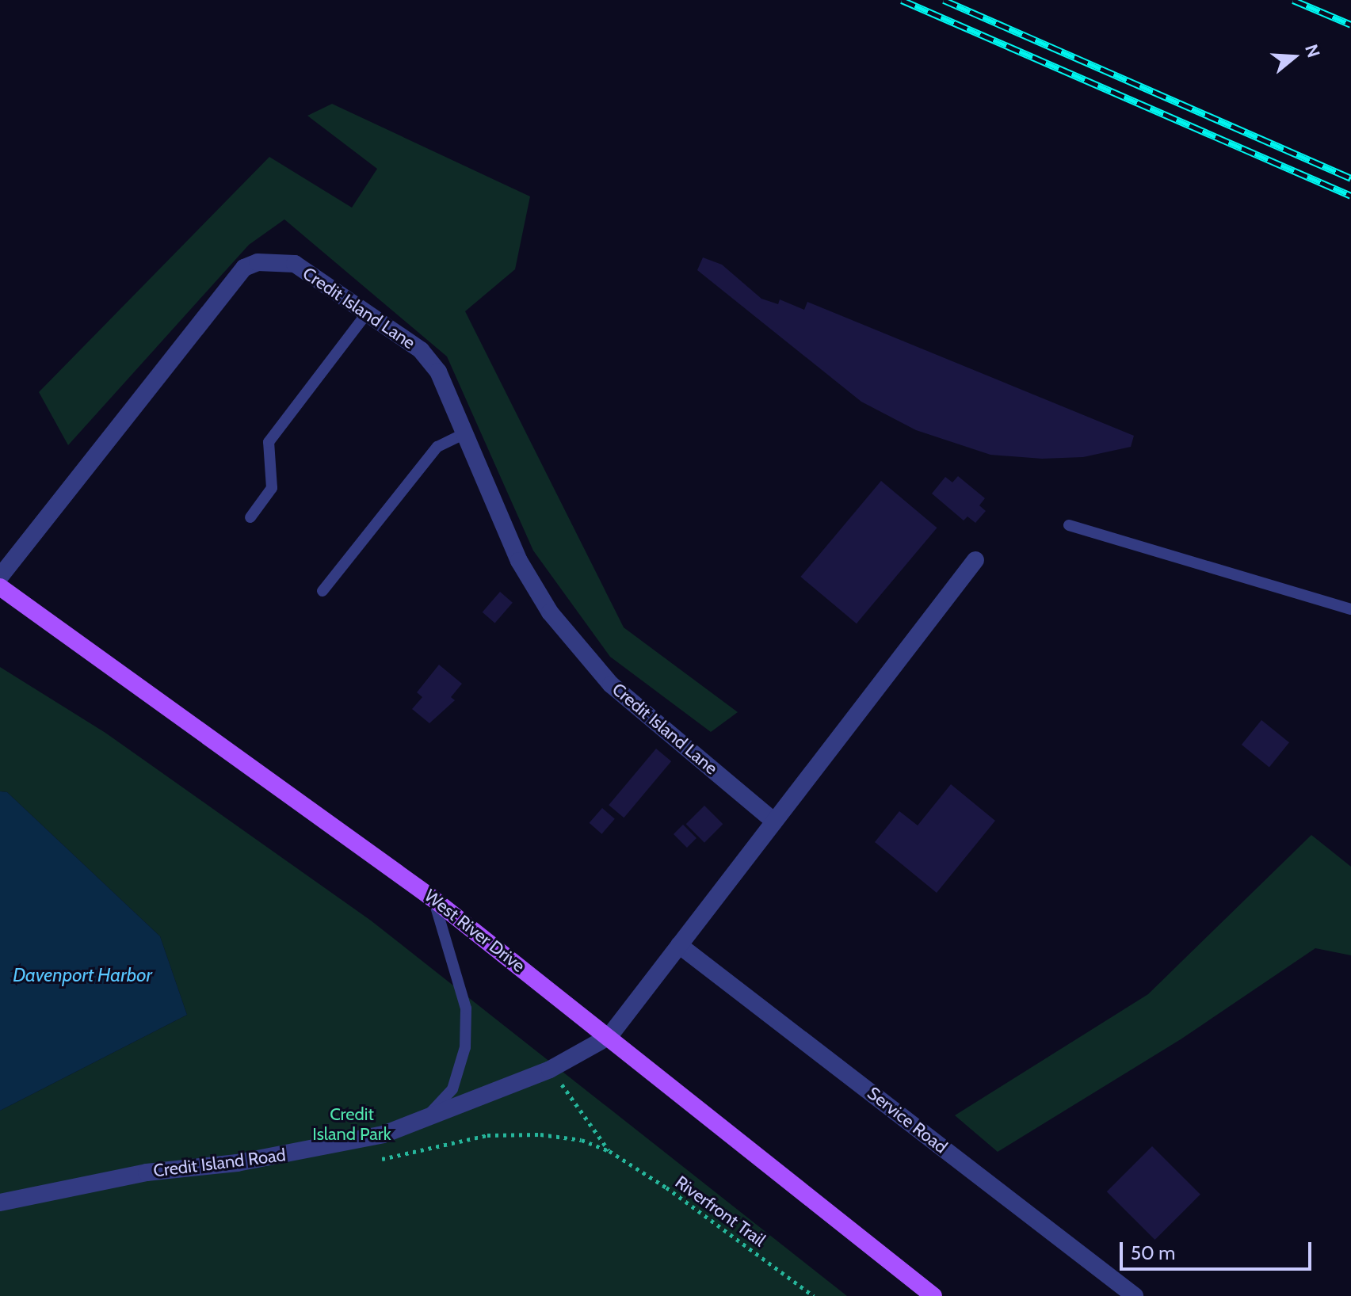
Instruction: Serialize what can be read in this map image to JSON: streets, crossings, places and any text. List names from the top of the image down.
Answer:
{
  "streets": {
    "main road": ["West River Drive"],
    "street": ["Credit Island Lane", "Service Road", "Credit Island Road"],
    "path": ["Riverfront Trail"]
  },
  "crossings": [
    ["West River Drive", "Credit Island Road"],
    ["Credit Island Road", "Riverfront Trail"]
  ],
  "water": ["Davenport Harbor"],
  "parks": ["Credit Island Park"],
  "scale_bar": "50 m",
  "north": "right"
}
